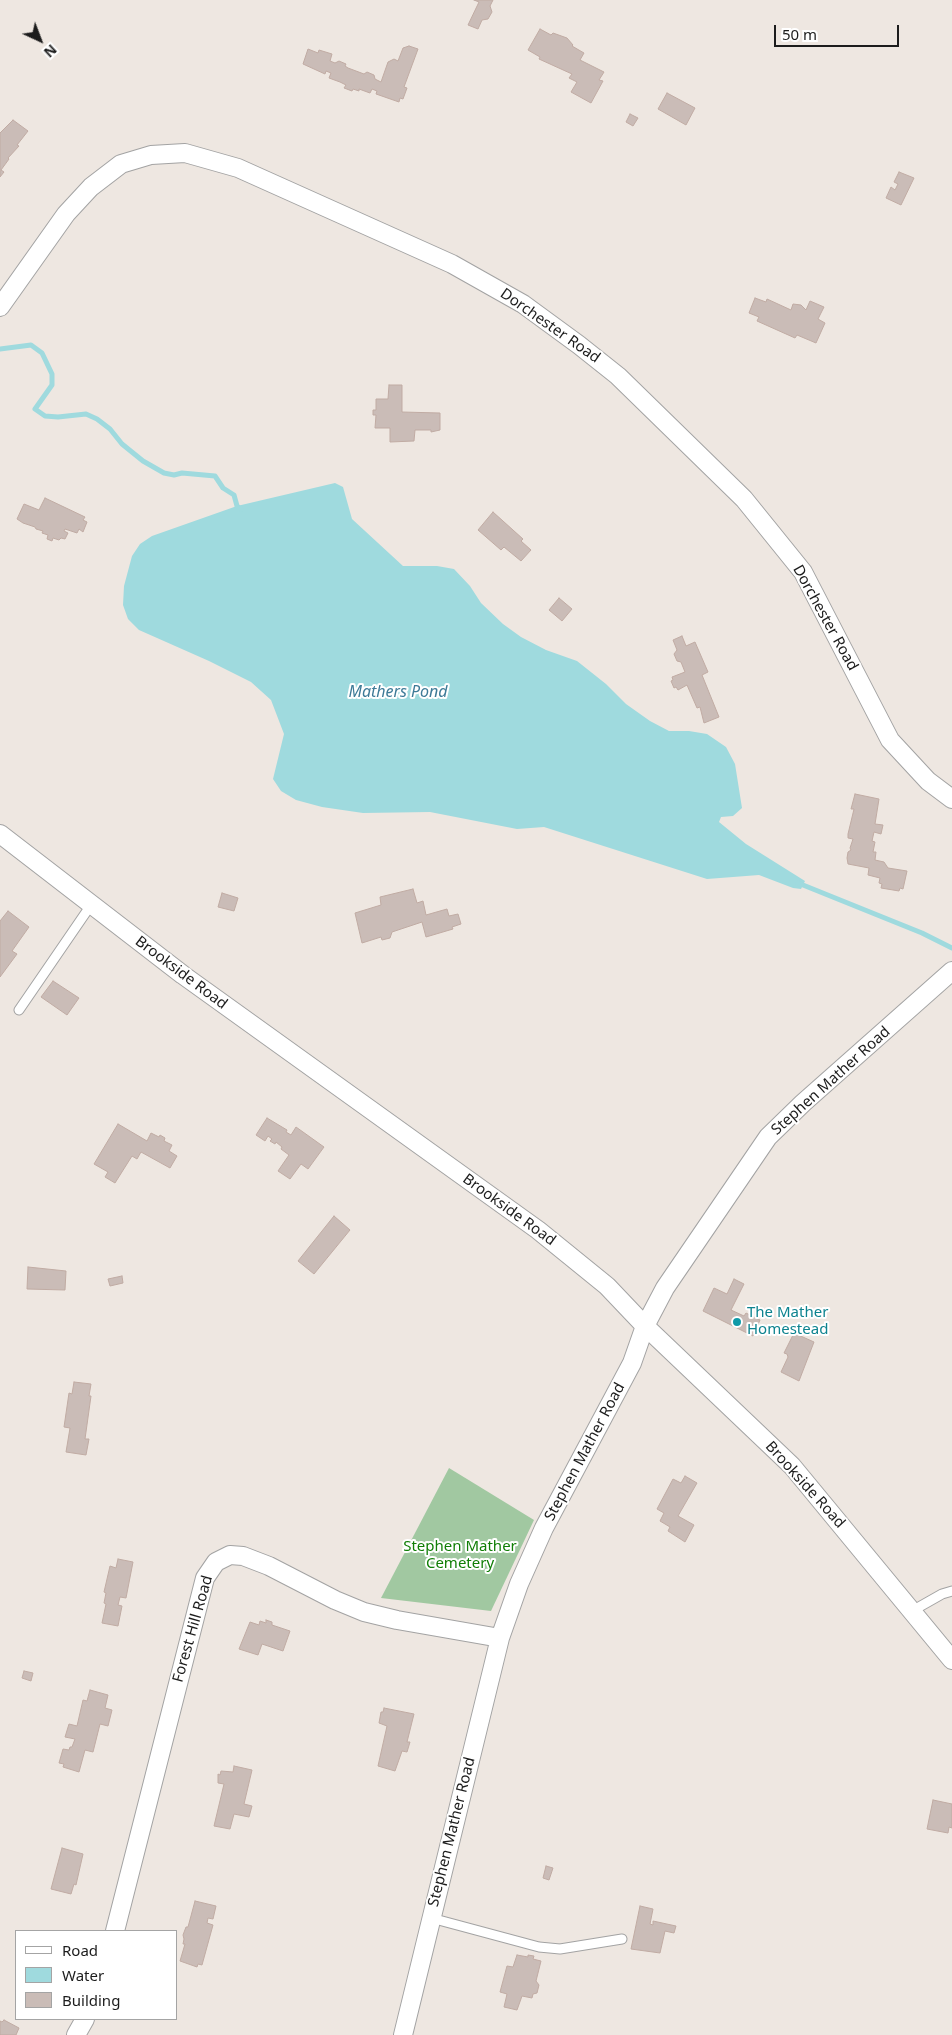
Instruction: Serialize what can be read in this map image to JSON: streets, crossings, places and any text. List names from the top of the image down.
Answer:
{
  "streets": {
    "street": [
      "Dorchester Road",
      "Brookside Road",
      "Stephen Mather Road",
      "Forest Hill Road"
    ]
  },
  "crossings": [
    ["Brookside Road", "Stephen Mather Road"],
    ["Stephen Mather Road", "Forest Hill Road"]
  ],
  "water": ["Mathers Pond"],
  "parks": ["Stephen Mather Cemetery"],
  "places": ["The Mather Homestead"],
  "legend": ["Road", "Water", "Building"],
  "scale_bar": "50 m",
  "north": "bottom right"
}
